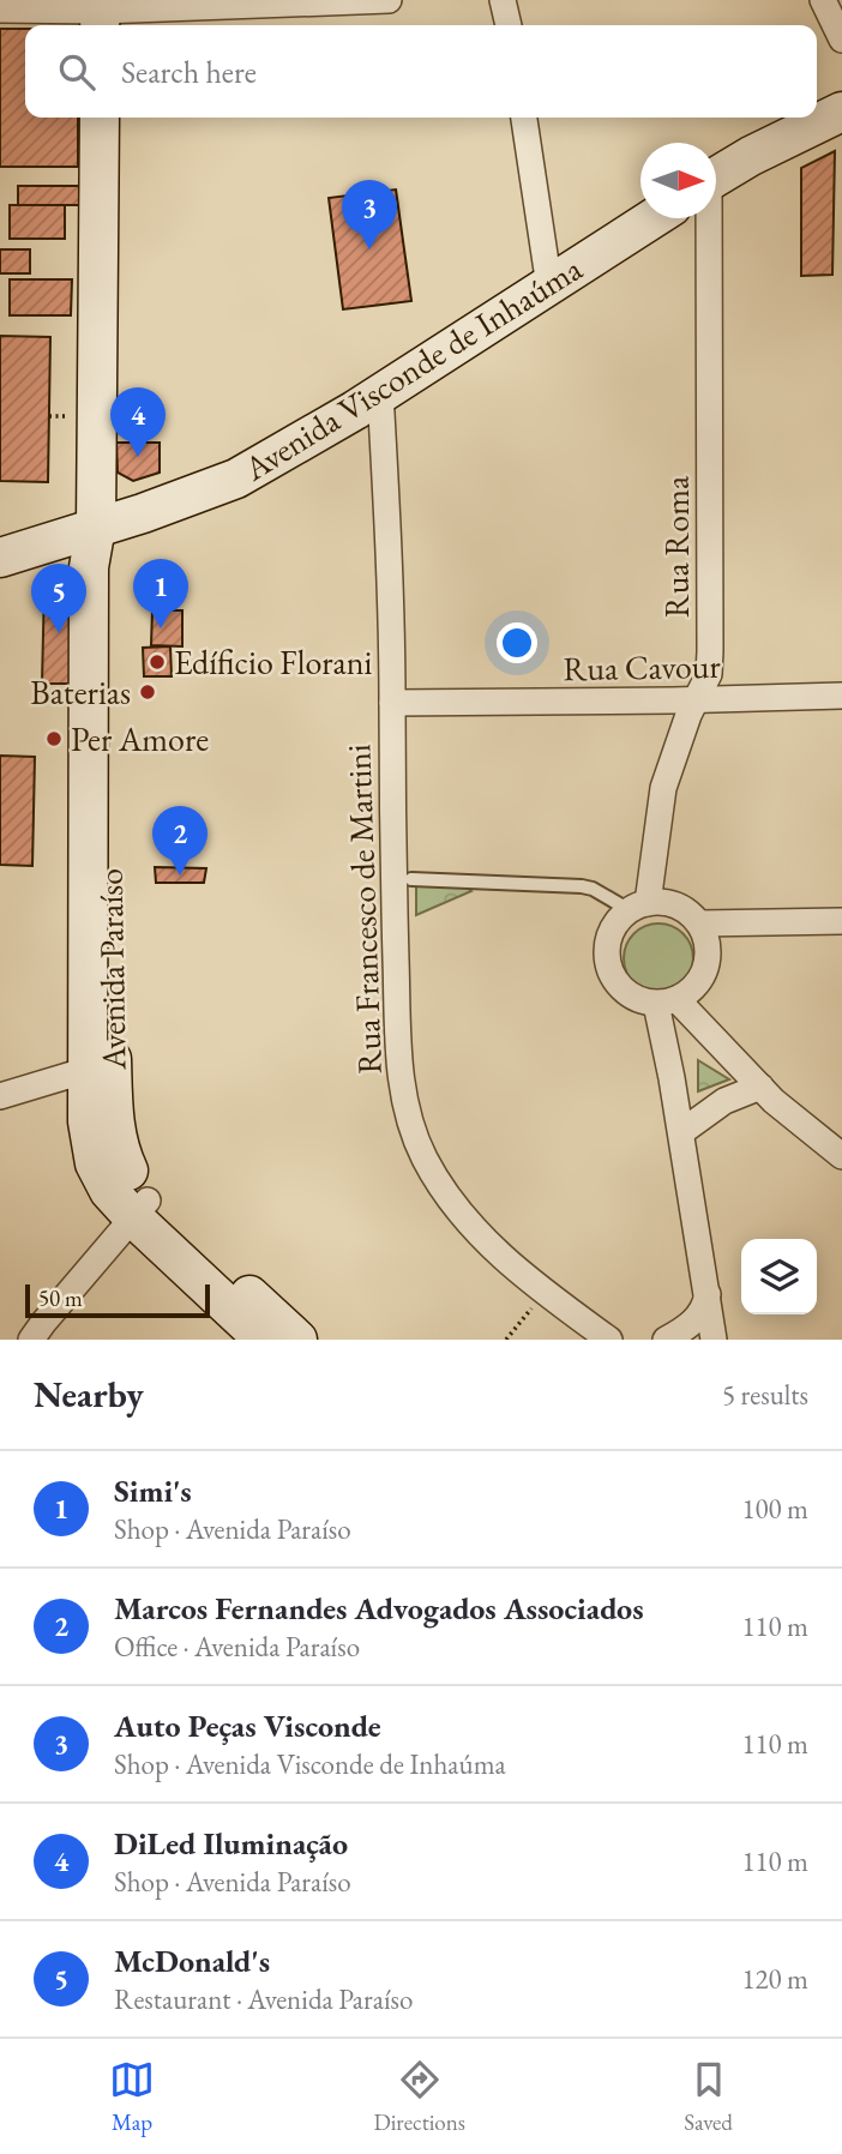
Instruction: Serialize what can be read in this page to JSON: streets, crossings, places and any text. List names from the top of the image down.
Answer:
{
  "streets": {
    "street": [
      "Avenida Visconde de Inhaúma",
      "Rua Roma",
      "Rua Cavour",
      "Rua Francesco de Martini",
      "Avenida Paraíso"
    ]
  },
  "crossings": [
    ["Avenida Visconde de Inhaúma", "Rua Francesco de Martini"],
    ["Avenida Visconde de Inhaúma", "Avenida Paraíso"],
    ["Rua Roma", "Rua Cavour"],
    ["Rua Cavour", "Rua Francesco de Martini"]
  ],
  "places": ["Edíficio Florani", "Baterias", "Per Amore"],
  "scale_bar": "50 m",
  "north": "right",
  "page": {
    "search": "Search here",
    "pins": [
      "3",
      "4",
      "1",
      "5",
      "2"
    ],
    "scale": "50 m",
    "heading": ["Nearby", "5 results"],
    "list": [
      {
        "mark": "1",
        "name": "Simi's",
        "note": "Shop · Avenida Paraíso",
        "value": "100 m"
      },
      {
        "mark": "2",
        "name": "Marcos Fernandes Advogados Associados",
        "note": "Office · Avenida Paraíso",
        "value": "110 m"
      },
      {
        "mark": "3",
        "name": "Auto Peças Visconde",
        "note": "Shop · Avenida Visconde de Inhaúma",
        "value": "110 m"
      },
      {
        "mark": "4",
        "name": "DiLed Iluminação",
        "note": "Shop · Avenida Paraíso",
        "value": "110 m"
      },
      {
        "mark": "5",
        "name": "McDonald's",
        "note": "Restaurant · Avenida Paraíso",
        "value": "120 m"
      }
    ],
    "nav": ["Map", "Directions", "Saved"]
  }
}
